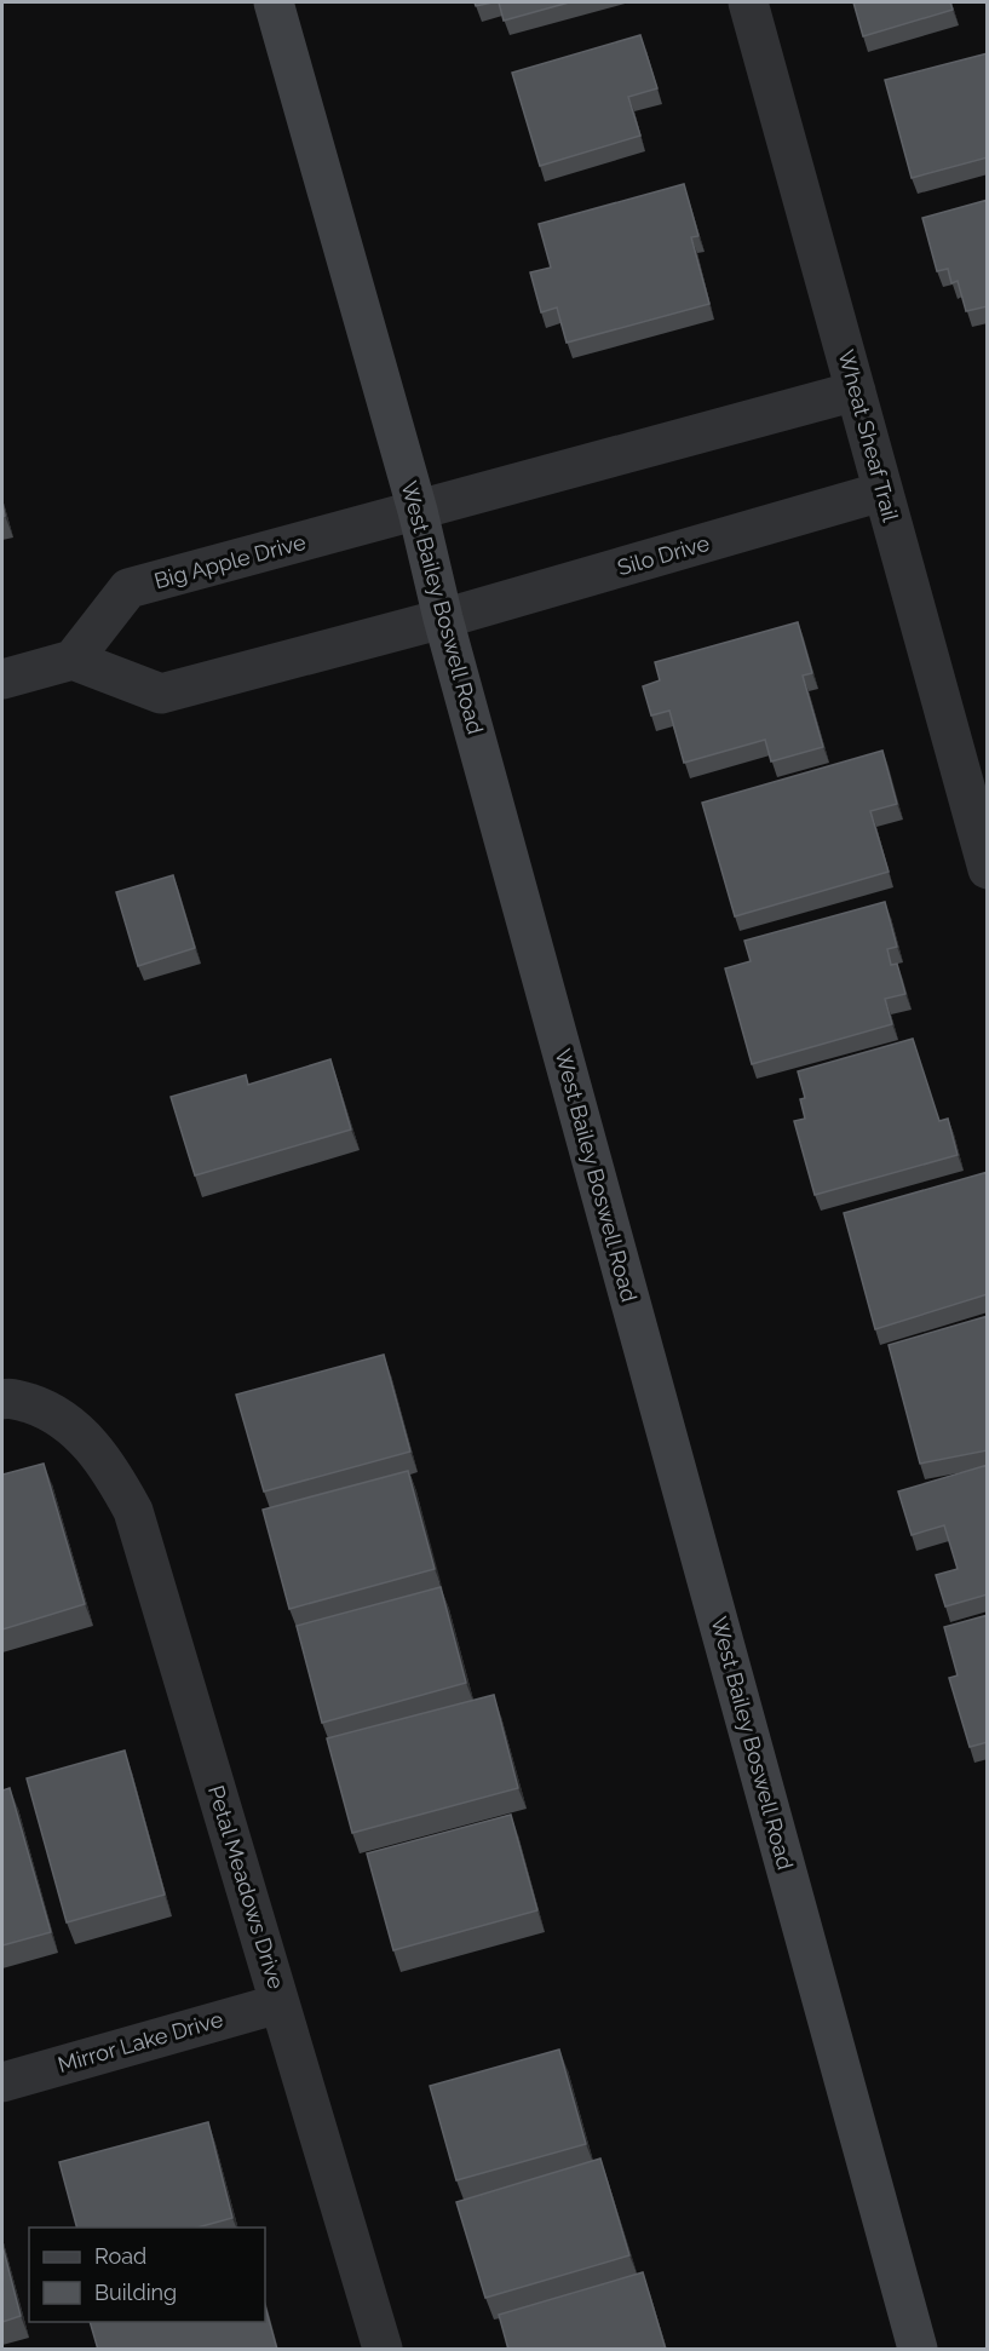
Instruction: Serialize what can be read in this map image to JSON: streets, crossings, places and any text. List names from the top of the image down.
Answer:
{
  "streets": {
    "main road": ["West Bailey Boswell Road"],
    "street": [
      "Wheat Sheaf Trail",
      "Silo Drive",
      "Big Apple Drive",
      "Petal Meadows Drive",
      "Mirror Lake Drive"
    ]
  },
  "crossings": [
    ["Wheat Sheaf Trail", "Silo Drive"],
    ["Silo Drive", "West Bailey Boswell Road"],
    ["Big Apple Drive", "West Bailey Boswell Road"],
    ["Petal Meadows Drive", "Mirror Lake Drive"]
  ],
  "legend": ["Road", "Building"]
}
